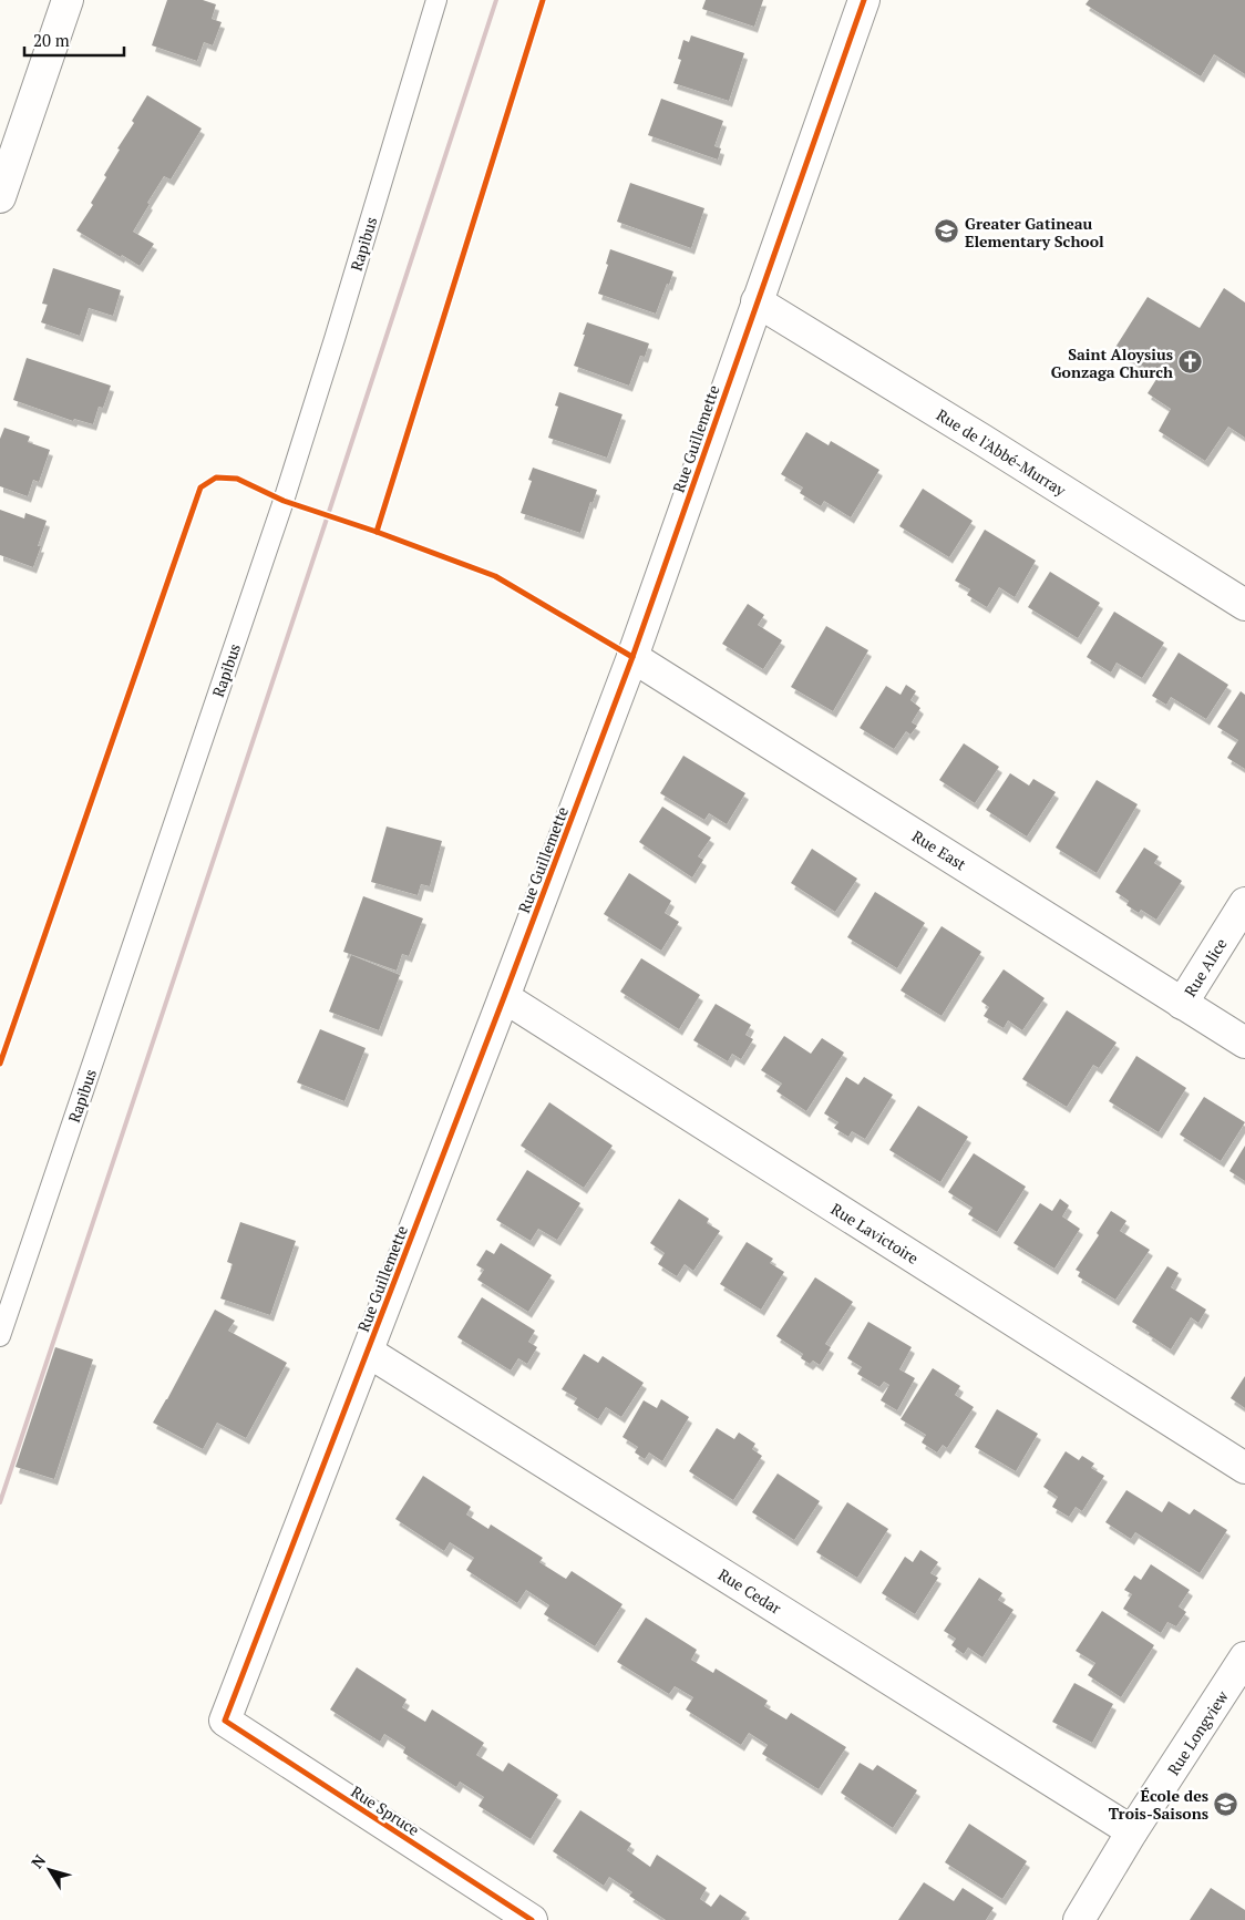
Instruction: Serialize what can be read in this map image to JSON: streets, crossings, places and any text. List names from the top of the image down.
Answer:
{
  "streets": {
    "street": [
      "Rue Guillemette",
      "Rue de l'Abbé-Murray",
      "Rue East",
      "Rue Alice",
      "Rue Lavictoire",
      "Rue Cedar",
      "Rue Longview",
      "Rue Spruce"
    ],
    "lane": ["Rapibus"]
  },
  "crossings": [
    ["Rue Guillemette", "Rue de l'Abbé-Murray"],
    ["Rue Guillemette", "Rue East"],
    ["Rue Guillemette", "Rue Lavictoire"],
    ["Rue Guillemette", "Rue Cedar"],
    ["Rue Guillemette", "Rue Spruce"],
    ["Rue East", "Rue Alice"],
    ["Rue Cedar", "Rue Longview"]
  ],
  "places": {
    "school or university": ["Greater Gatineau Elementary School", "École des Trois-Saisons"],
    "church": ["Saint Aloysius Gonzaga Church"]
  },
  "scale_bar": "20 m",
  "north": "top left"
}
